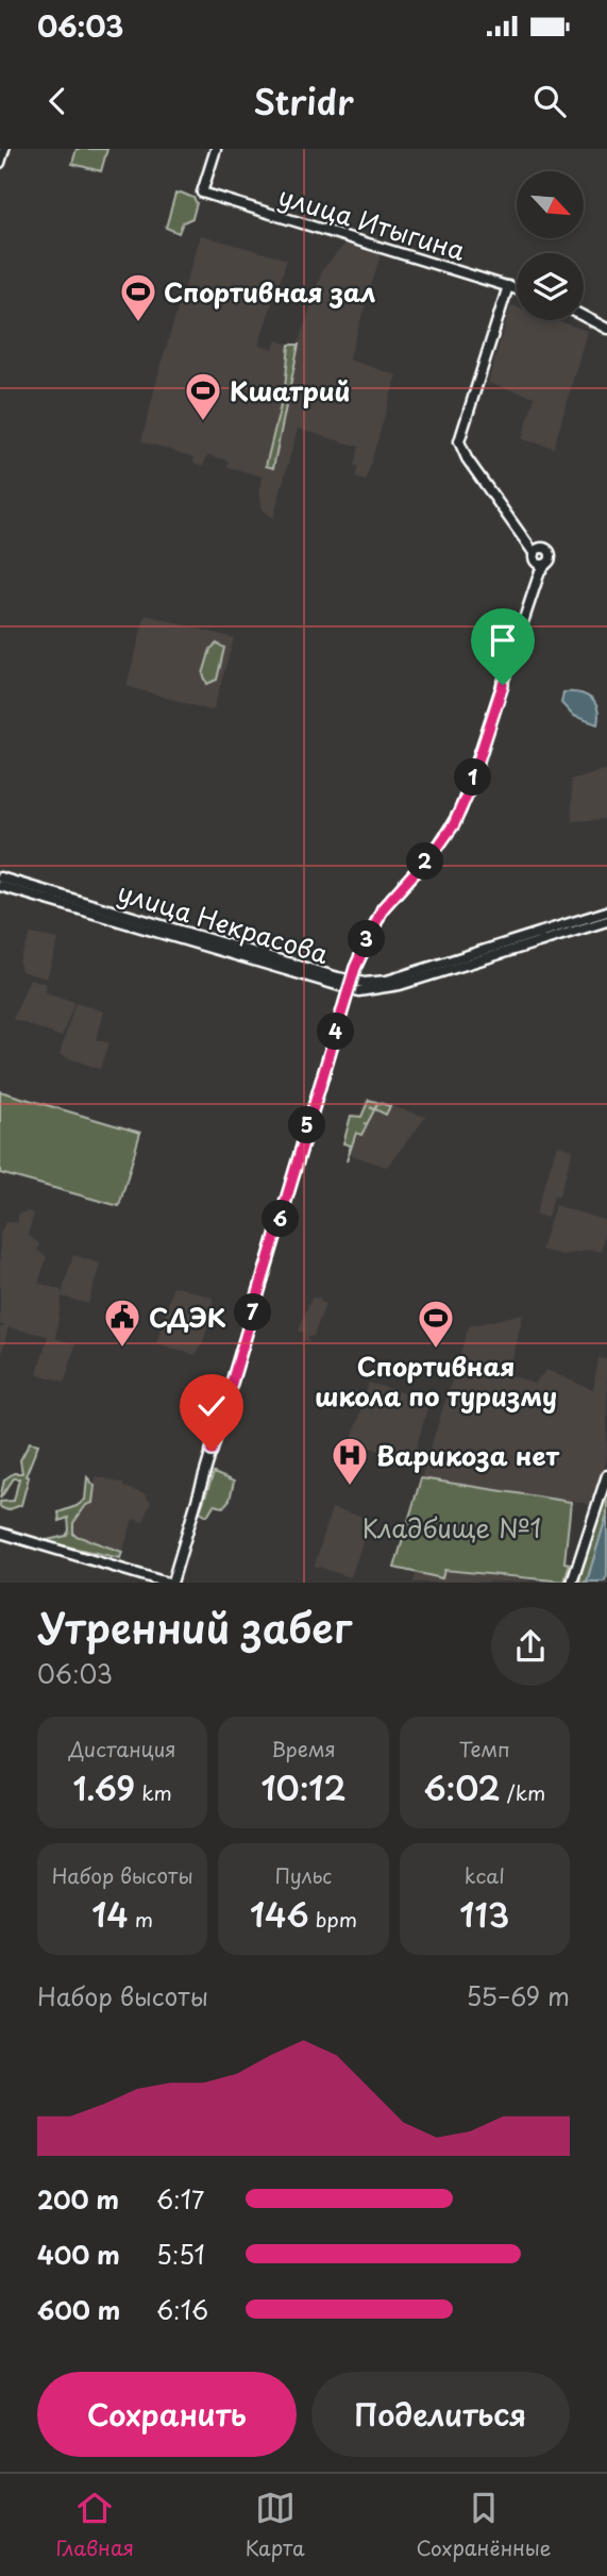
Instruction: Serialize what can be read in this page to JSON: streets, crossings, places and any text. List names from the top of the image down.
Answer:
{
  "streets": {
    "main road": ["улица Итыгина", "улица Некрасова"]
  },
  "parks": ["Кладбище №1"],
  "places": {
    "sports": ["Спортивная зал", "Кшатрий", "Спортивная школа по туризму"],
    "public building": ["СДЭК"],
    "hospital": ["Варикоза нет"]
  },
  "north": "bottom right",
  "page": {
    "status": "06:03",
    "header": "Stridr",
    "pins": [
      "1",
      "2",
      "3",
      "4",
      "5",
      "6",
      "7"
    ],
    "heading": ["Утренний забег", "06:03"],
    "stats": [
      ["Дистанция", "1.69 km"],
      ["Время", "10:12"],
      ["Темп", "6:02 /km"],
      ["Набор высоты", "14 m"],
      ["Пульс", "146 bpm"],
      ["kcal", "113"]
    ],
    "chart": ["Набор высоты", "55–69 m"],
    "list": [
      {
        "name": "200 m",
        "note": "6:17"
      },
      {
        "name": "400 m",
        "note": "5:51"
      },
      {
        "name": "600 m",
        "note": "6:16"
      }
    ],
    "buttons": ["Сохранить", "Поделиться"],
    "tabs": ["Главная", "Карта", "Сохранённые"]
  }
}
